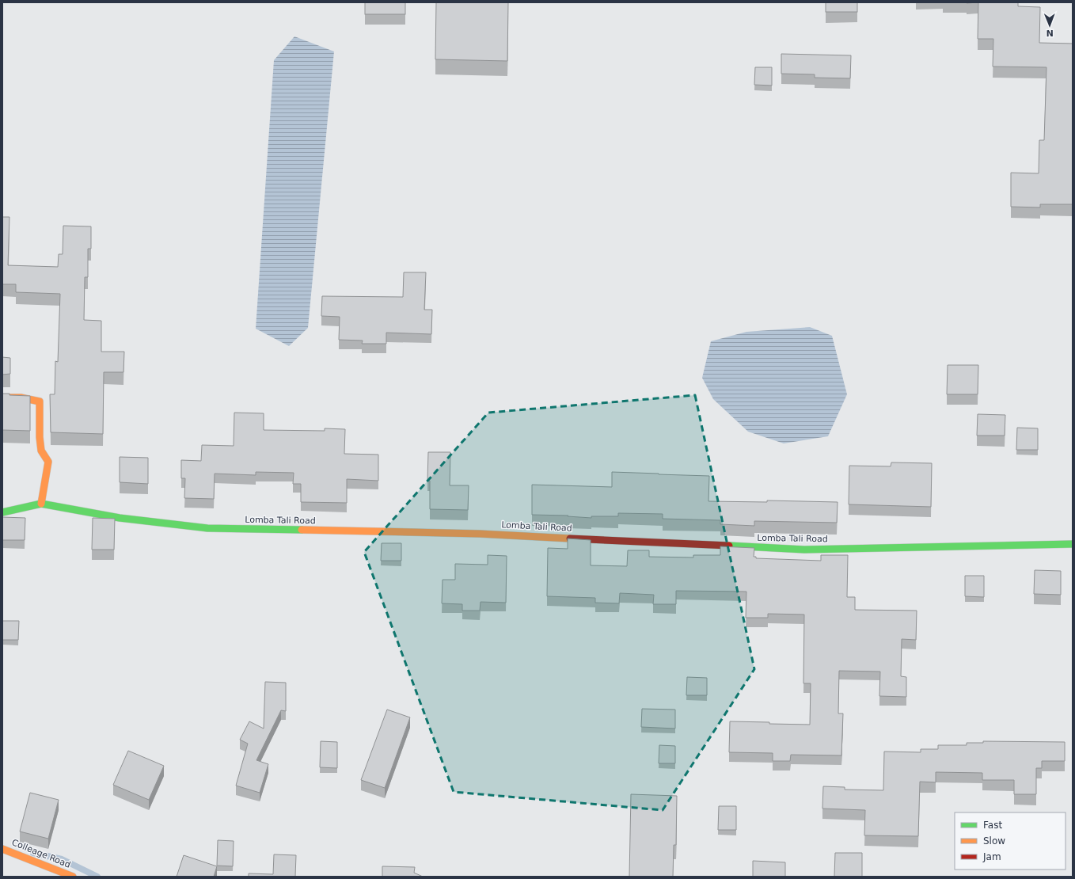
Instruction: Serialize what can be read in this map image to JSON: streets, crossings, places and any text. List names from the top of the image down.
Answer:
{
  "streets": {
    "street": ["Lomba Tali Road", "Colleage Road"]
  },
  "legend": ["Fast", "Slow", "Jam"],
  "north": "bottom"
}
